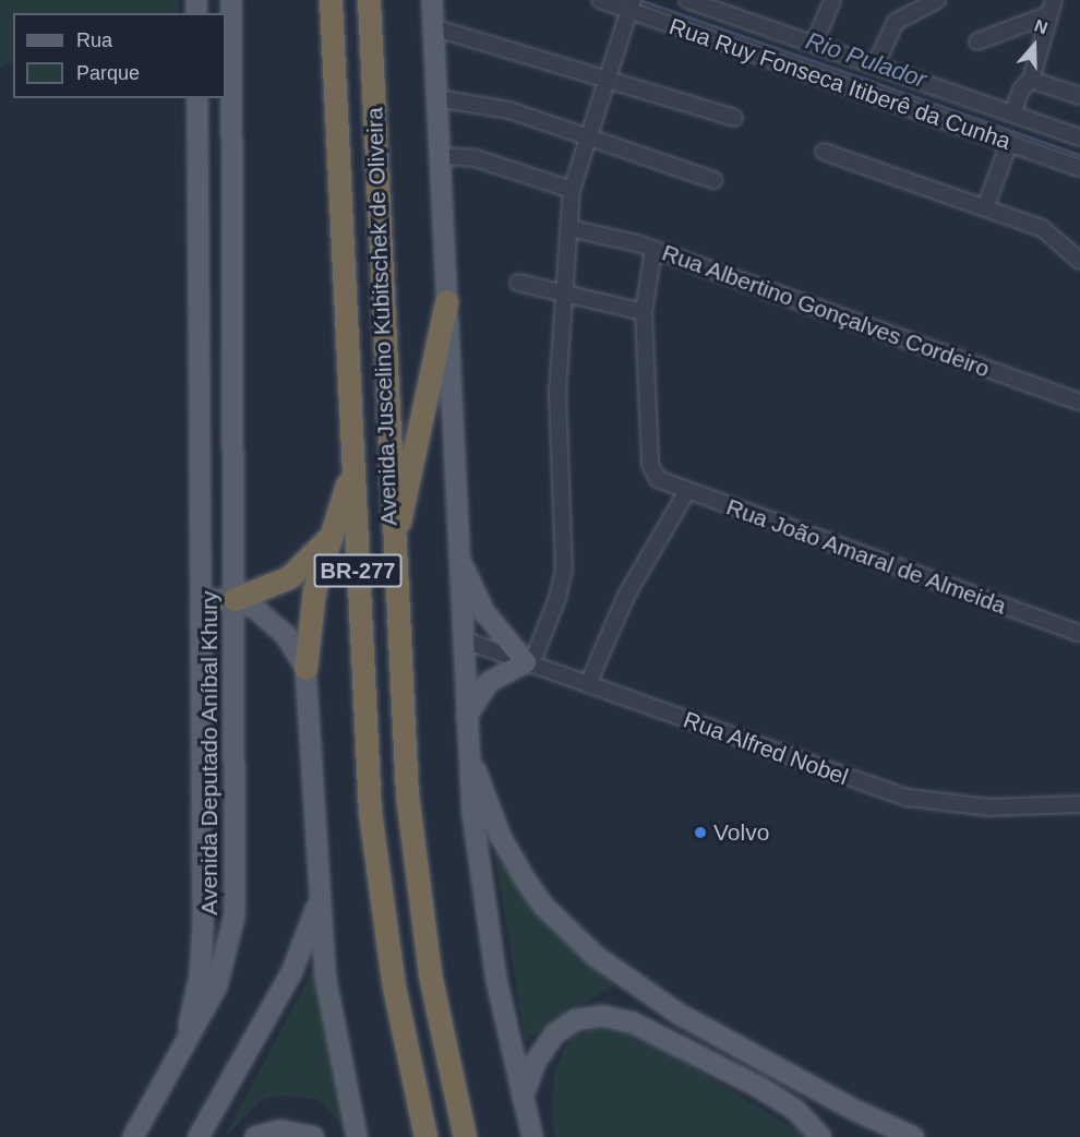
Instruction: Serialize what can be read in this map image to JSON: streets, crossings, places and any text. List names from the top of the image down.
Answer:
{
  "streets": {
    "highway": ["Avenida Juscelino Kubitschek de Oliveira", "BR-277"],
    "main road": ["Avenida Deputado Aníbal Khury"],
    "street": [
      "Rua Ruy Fonseca Itiberê da Cunha",
      "Rua Albertino Gonçalves Cordeiro",
      "Rua João Amaral de Almeida",
      "Rua Alfred Nobel"
    ]
  },
  "water": ["Rio Pulador"],
  "places": ["Volvo"],
  "legend": ["Rua", "Parque"],
  "north": "top"
}
